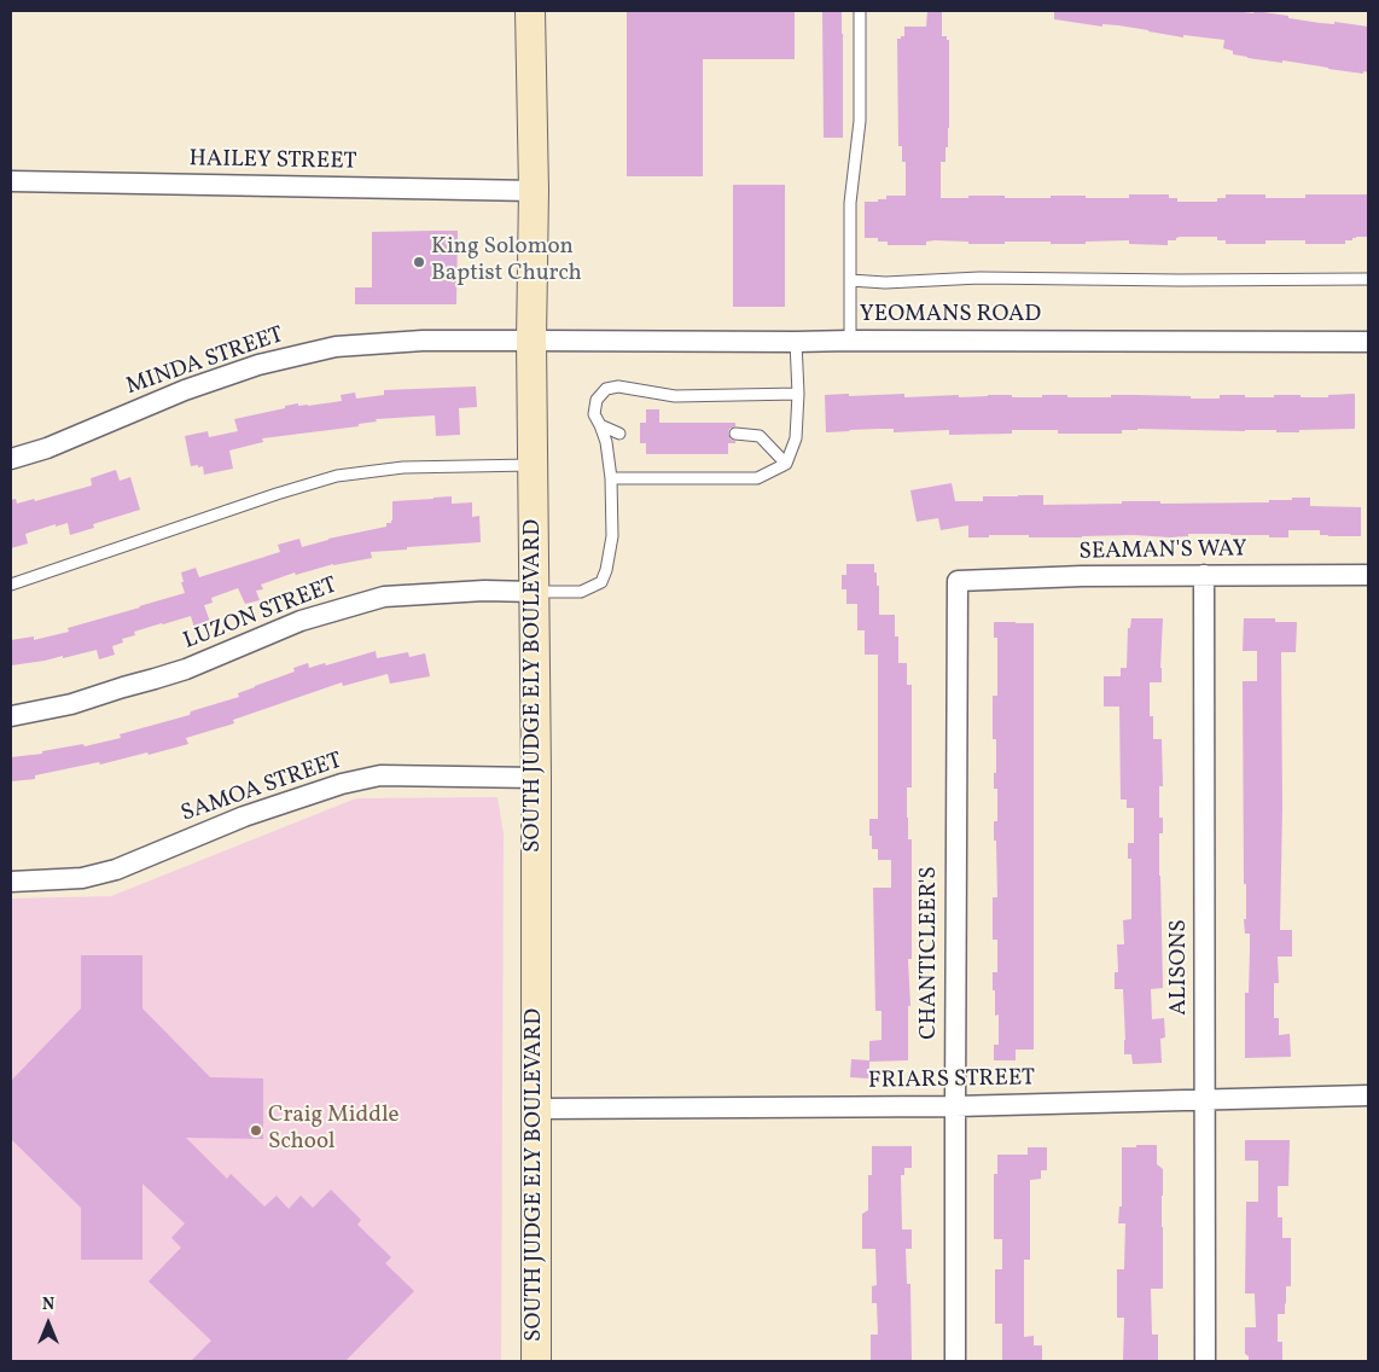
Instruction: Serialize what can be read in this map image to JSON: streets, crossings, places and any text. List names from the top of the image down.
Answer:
{
  "streets": {
    "main road": ["SOUTH JUDGE ELY BOULEVARD"],
    "street": [
      "HAILEY STREET",
      "YEOMANS ROAD",
      "MINDA STREET",
      "SEAMAN'S WAY",
      "LUZON STREET",
      "SAMOA STREET",
      "CHANTICLEER'S",
      "ALISONS",
      "FRIARS STREET"
    ]
  },
  "crossings": [
    ["HAILEY STREET", "SOUTH JUDGE ELY BOULEVARD"],
    ["YEOMANS ROAD", "MINDA STREET"],
    ["YEOMANS ROAD", "SOUTH JUDGE ELY BOULEVARD"],
    ["MINDA STREET", "SOUTH JUDGE ELY BOULEVARD"],
    ["SEAMAN'S WAY", "CHANTICLEER'S"],
    ["SEAMAN'S WAY", "ALISONS"],
    ["LUZON STREET", "SOUTH JUDGE ELY BOULEVARD"],
    ["SOUTH JUDGE ELY BOULEVARD", "SAMOA STREET"],
    ["SOUTH JUDGE ELY BOULEVARD", "FRIARS STREET"],
    ["CHANTICLEER'S", "FRIARS STREET"],
    ["ALISONS", "FRIARS STREET"]
  ],
  "places": ["King Solomon Baptist Church", "Craig Middle School"],
  "north": "top"
}
